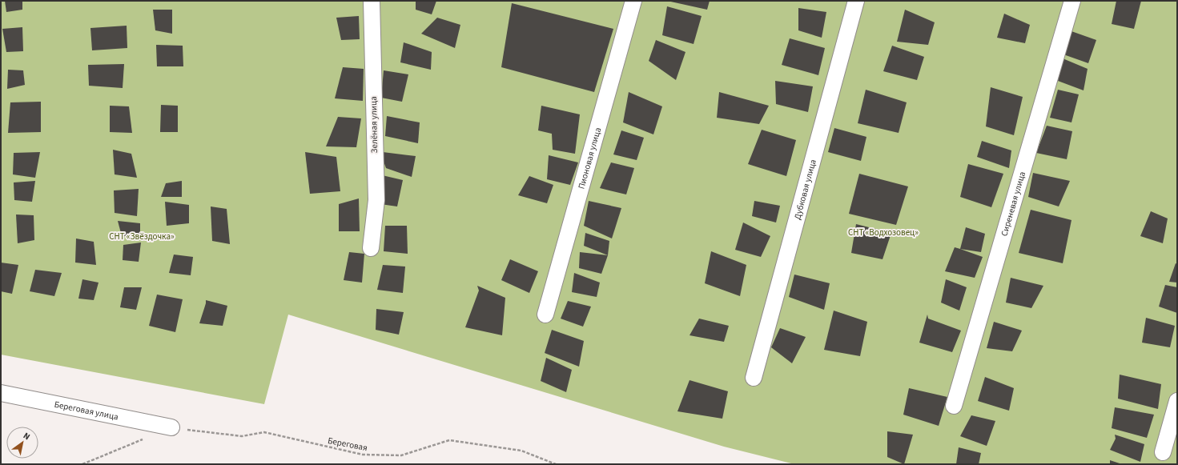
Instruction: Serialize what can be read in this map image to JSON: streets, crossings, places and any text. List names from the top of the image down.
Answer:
{
  "streets": {
    "street": [
      "Зелёная улица",
      "Пионовая улица",
      "Дубковая улица",
      "Сиреневая улица",
      "Береговая улица"
    ],
    "path": ["Береговая"]
  },
  "crossings": [
    ["Береговая улица", "Береговая"]
  ],
  "parks": ["СНТ «Водхозовец»", "СНТ «Звёздочка»"],
  "north": "top right"
}
